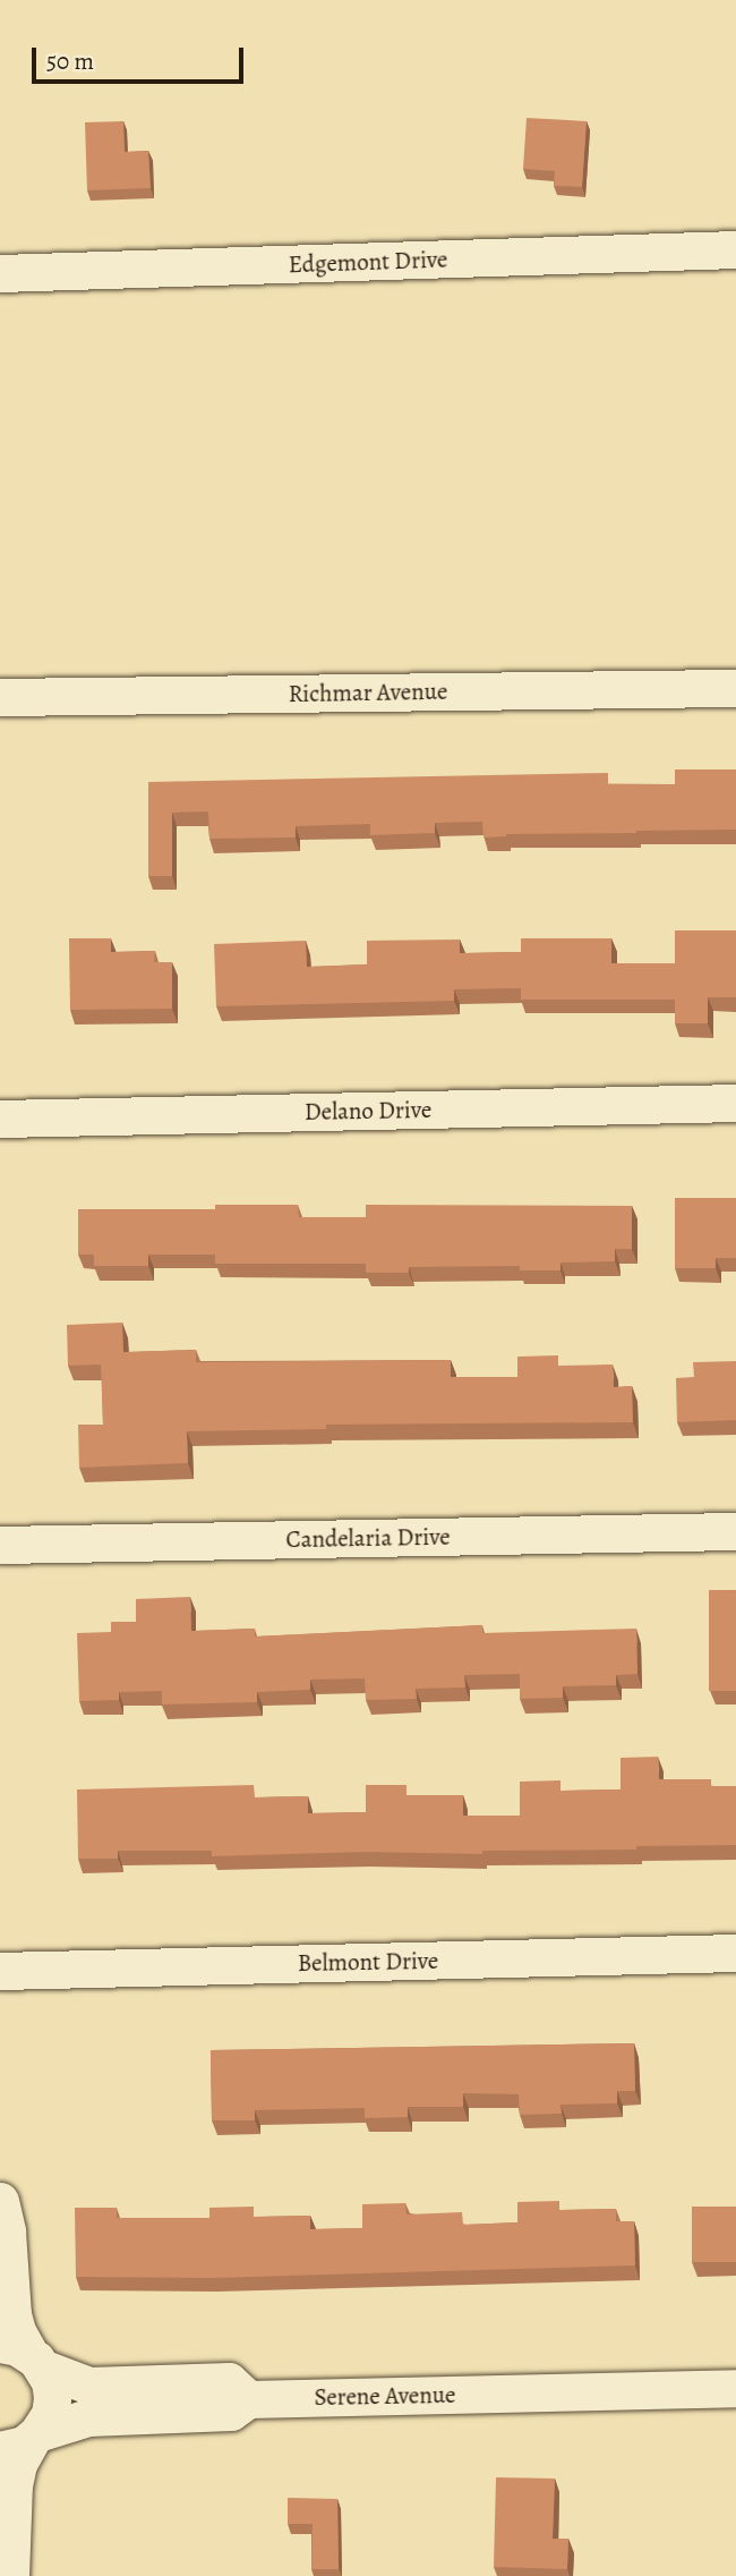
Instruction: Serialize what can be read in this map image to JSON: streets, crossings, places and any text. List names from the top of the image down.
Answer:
{
  "streets": {
    "street": [
      "Edgemont Drive",
      "Richmar Avenue",
      "Delano Drive",
      "Candelaria Drive",
      "Belmont Drive",
      "Serene Avenue"
    ]
  },
  "scale_bar": "50 m"
}
